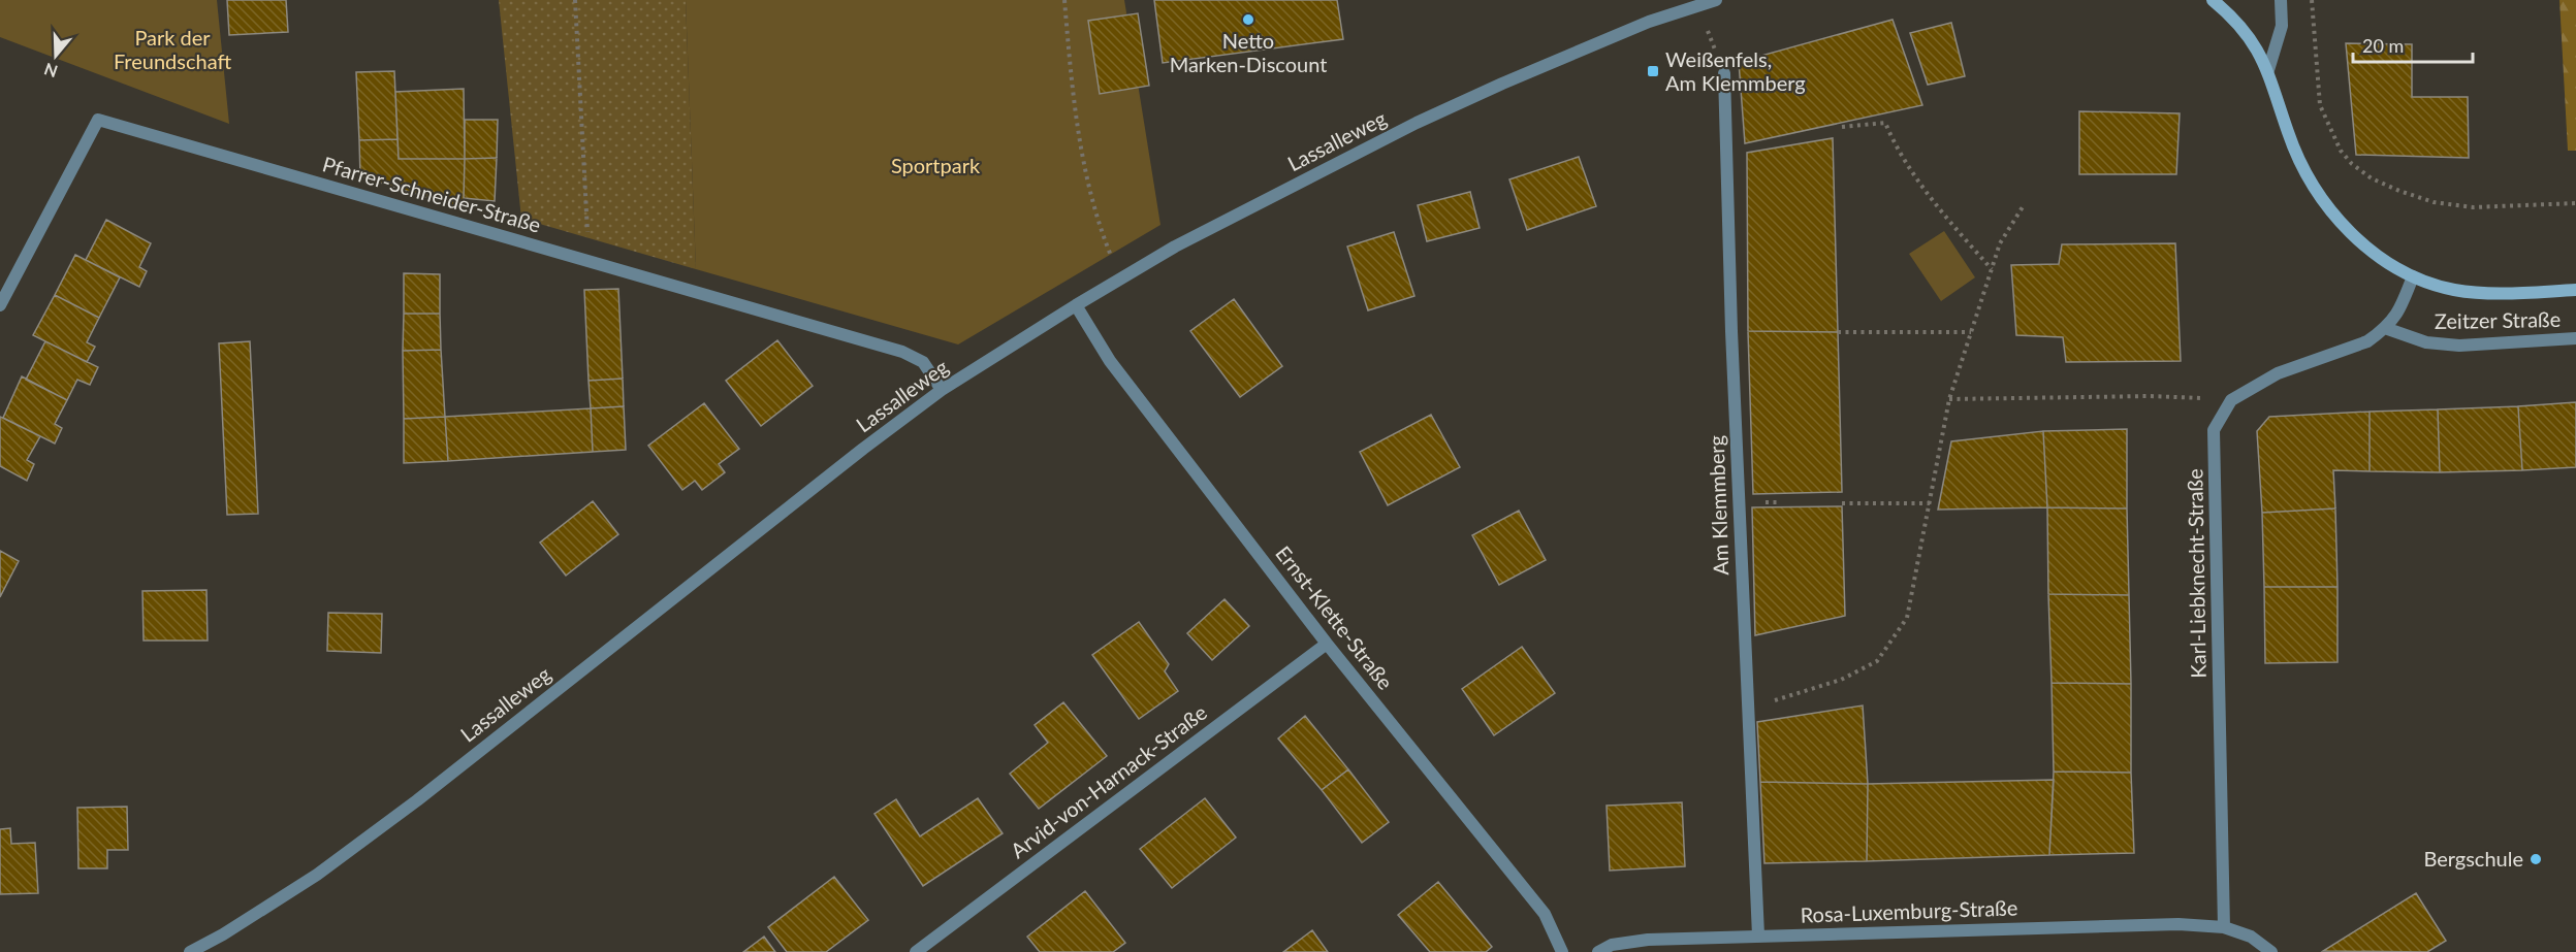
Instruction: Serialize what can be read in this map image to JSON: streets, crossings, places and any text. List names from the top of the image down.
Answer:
{
  "streets": {
    "main road": ["Zeitzer Straße"],
    "street": [
      "Lassalleweg",
      "Pfarrer-Schneider-Straße",
      "Am Klemmberg",
      "Karl-Liebknecht-Straße",
      "Ernst-Klette-Straße",
      "Arvid-von-Harnack-Straße",
      "Rosa-Luxemburg-Straße"
    ]
  },
  "crossings": [
    ["Lassalleweg", "Pfarrer-Schneider-Straße"],
    ["Lassalleweg", "Ernst-Klette-Straße"],
    ["Zeitzer Straße", "Karl-Liebknecht-Straße"],
    ["Am Klemmberg", "Rosa-Luxemburg-Straße"],
    ["Karl-Liebknecht-Straße", "Rosa-Luxemburg-Straße"],
    ["Ernst-Klette-Straße", "Arvid-von-Harnack-Straße"]
  ],
  "parks": ["Park der Freundschaft", "Sportpark"],
  "places": {
    "other": ["Netto Marken-Discount", "Bergschule"],
    "transit": ["Weißenfels, Am Klemmberg"]
  },
  "scale_bar": "20 m",
  "north": "bottom"
}
